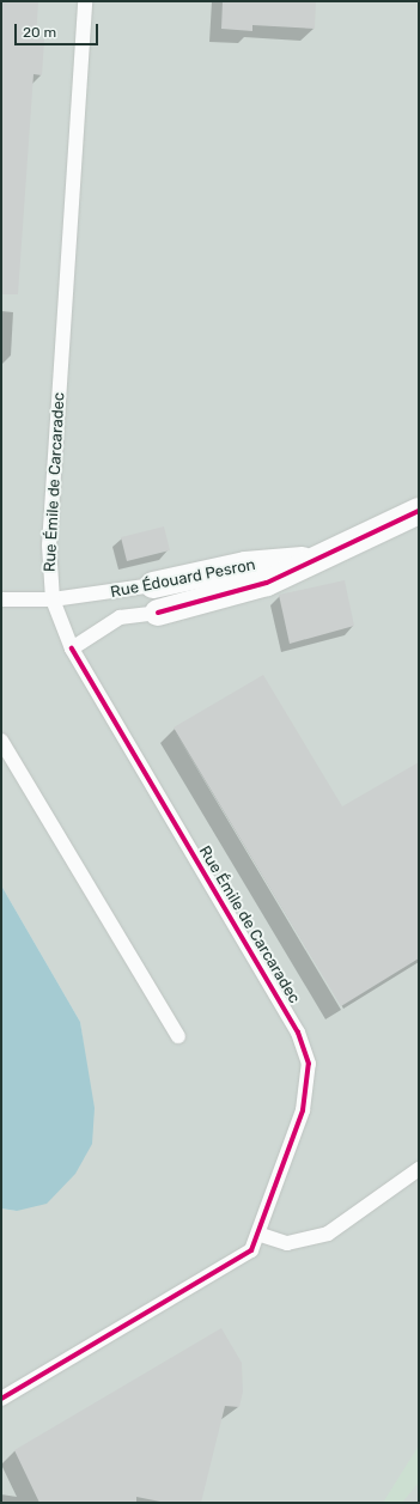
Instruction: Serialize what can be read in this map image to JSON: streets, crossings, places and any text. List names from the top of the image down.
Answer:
{
  "streets": {
    "street": ["Rue Édouard Pesron"],
    "lane": ["Rue Émile de Carcaradec"]
  },
  "crossings": [
    ["Rue Émile de Carcaradec", "Rue Édouard Pesron"]
  ],
  "scale_bar": "20 m"
}
